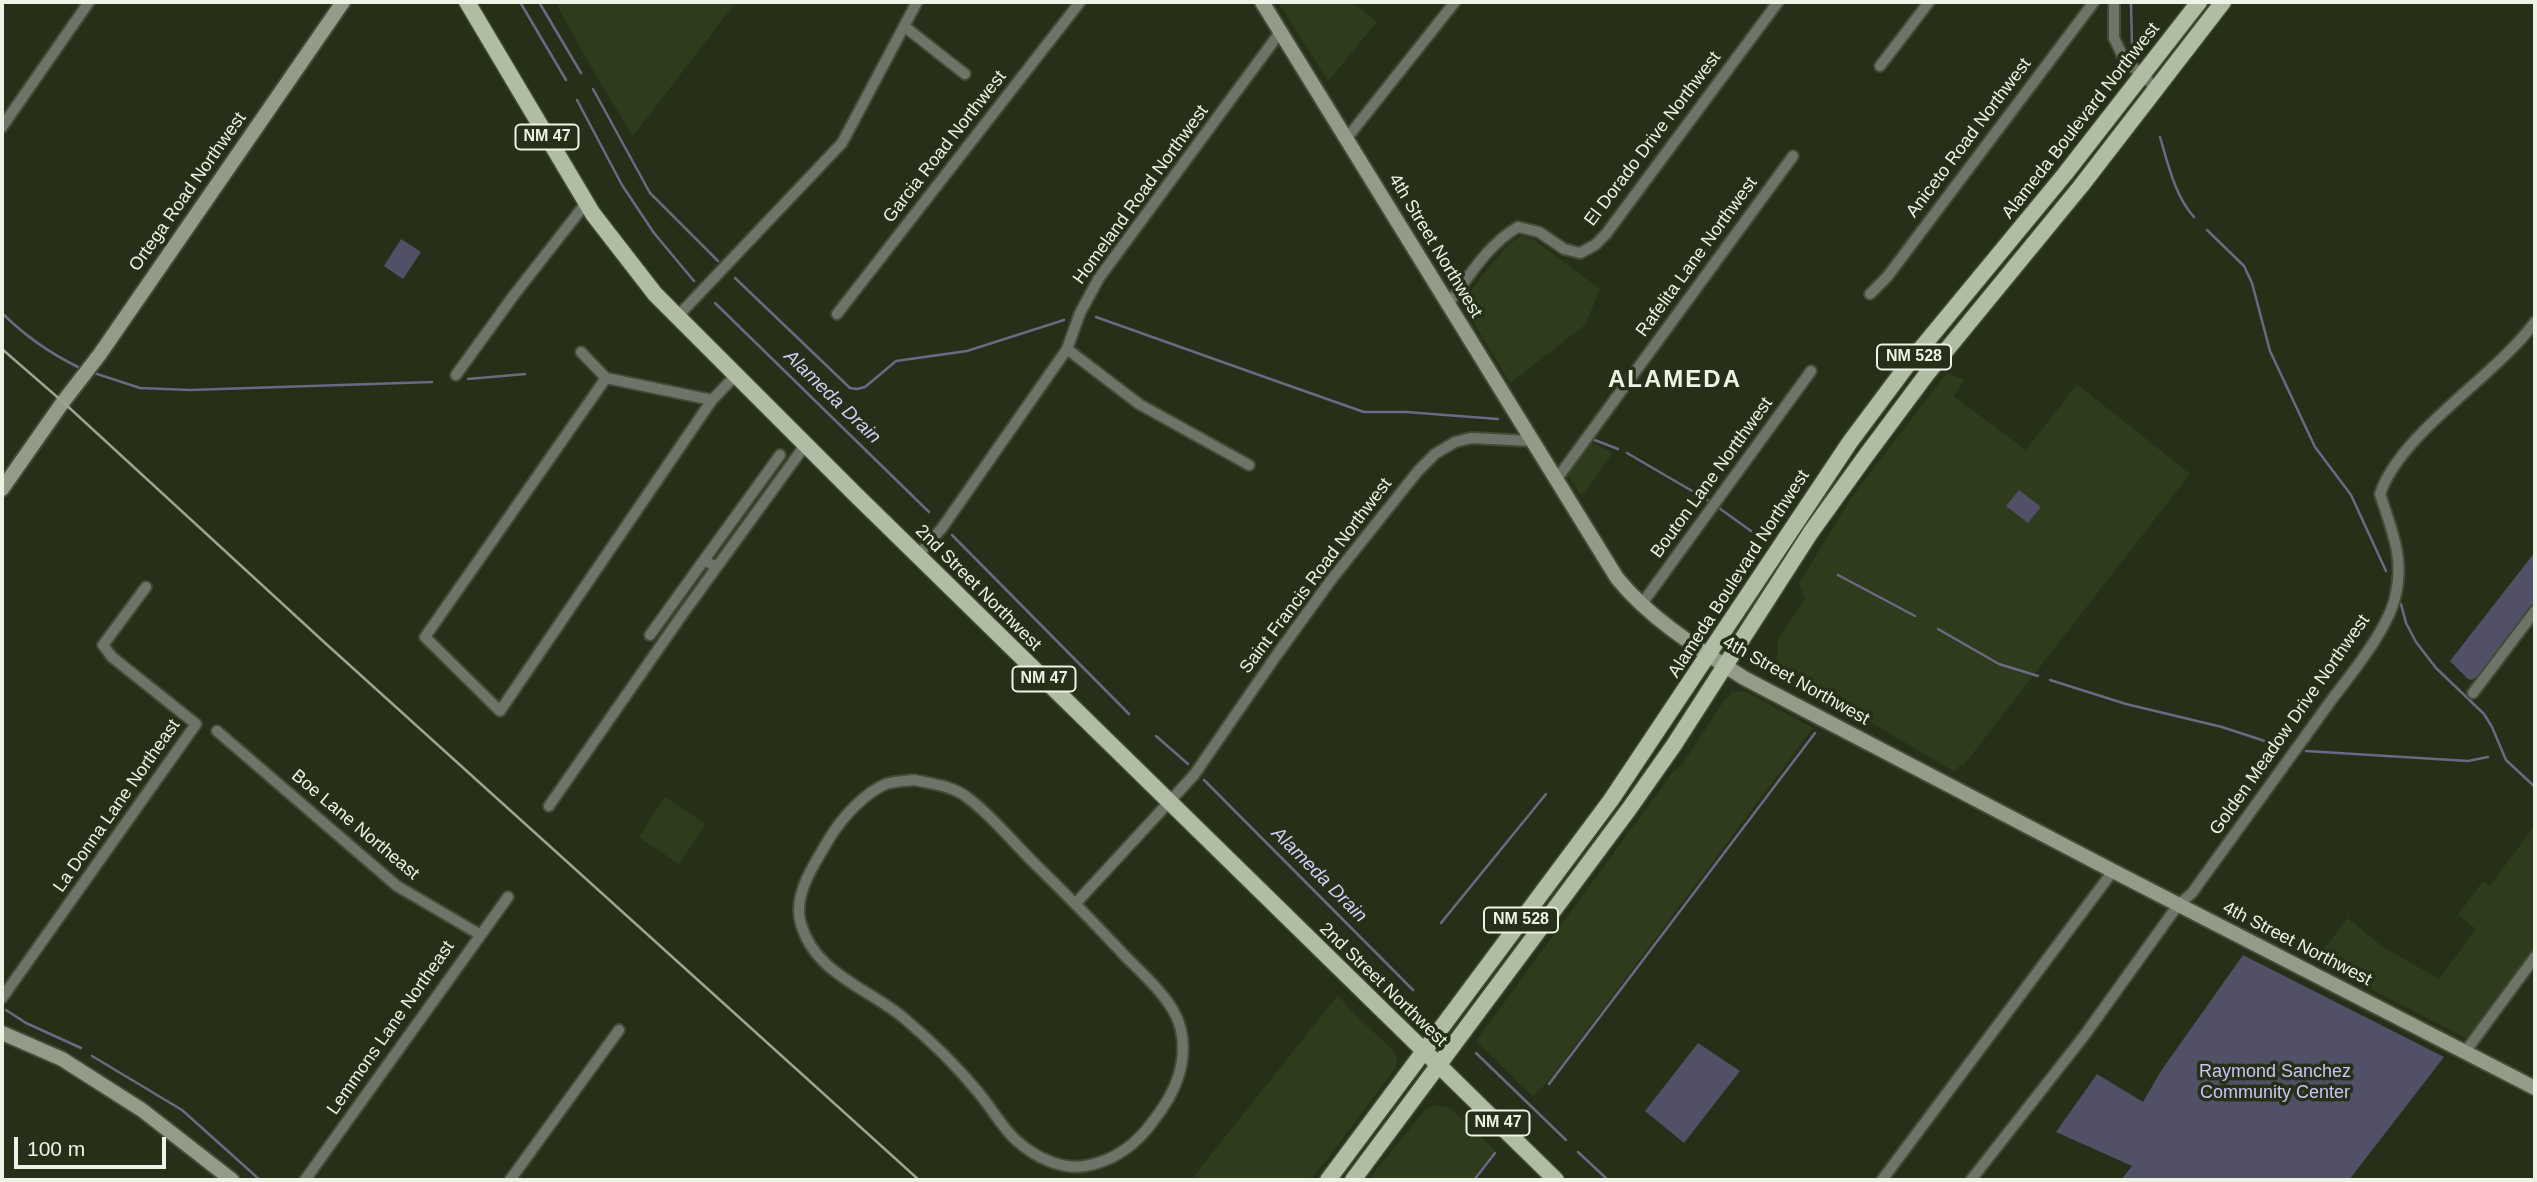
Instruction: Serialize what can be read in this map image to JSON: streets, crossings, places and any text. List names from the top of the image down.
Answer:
{
  "streets": {
    "main road": [
      "Alameda Boulevard Northwest",
      "NM 47",
      "Ortega Road Northwest",
      "4th Street Northwest",
      "NM 528",
      "2nd Street Northwest"
    ],
    "street": [
      "Aniceto Road Northwest",
      "El Dorado Drive Northwest",
      "Garcia Road Northwest",
      "Homeland Road Northwest",
      "Rafelita Lane Northwest",
      "Bouton Lane Nortthwest",
      "Saint Francis Road Northwest",
      "Golden Meadow Drive Northwest",
      "La Donna Lane Northeast",
      "Boe Lane Northeast",
      "Lemmons Lane Northeast"
    ]
  },
  "crossings": [
    ["Alameda Boulevard Northwest", "4th Street Northwest"],
    ["Alameda Boulevard Northwest", "2nd Street Northwest"],
    ["El Dorado Drive Northwest", "4th Street Northwest"],
    ["Homeland Road Northwest", "4th Street Northwest"],
    ["Homeland Road Northwest", "2nd Street Northwest"],
    ["4th Street Northwest", "Rafelita Lane Northwest"],
    ["4th Street Northwest", "NM 528"],
    ["4th Street Northwest", "Bouton Lane Nortthwest"],
    ["4th Street Northwest", "Saint Francis Road Northwest"],
    ["4th Street Northwest", "Golden Meadow Drive Northwest"],
    ["NM 528", "2nd Street Northwest"],
    ["Saint Francis Road Northwest", "2nd Street Northwest"],
    ["Boe Lane Northeast", "Lemmons Lane Northeast"]
  ],
  "districts": ["ALAMEDA"],
  "water": ["Alameda Drain"],
  "parks": ["Raymond Sanchez Community Center"],
  "scale_bar": "100 m"
}
